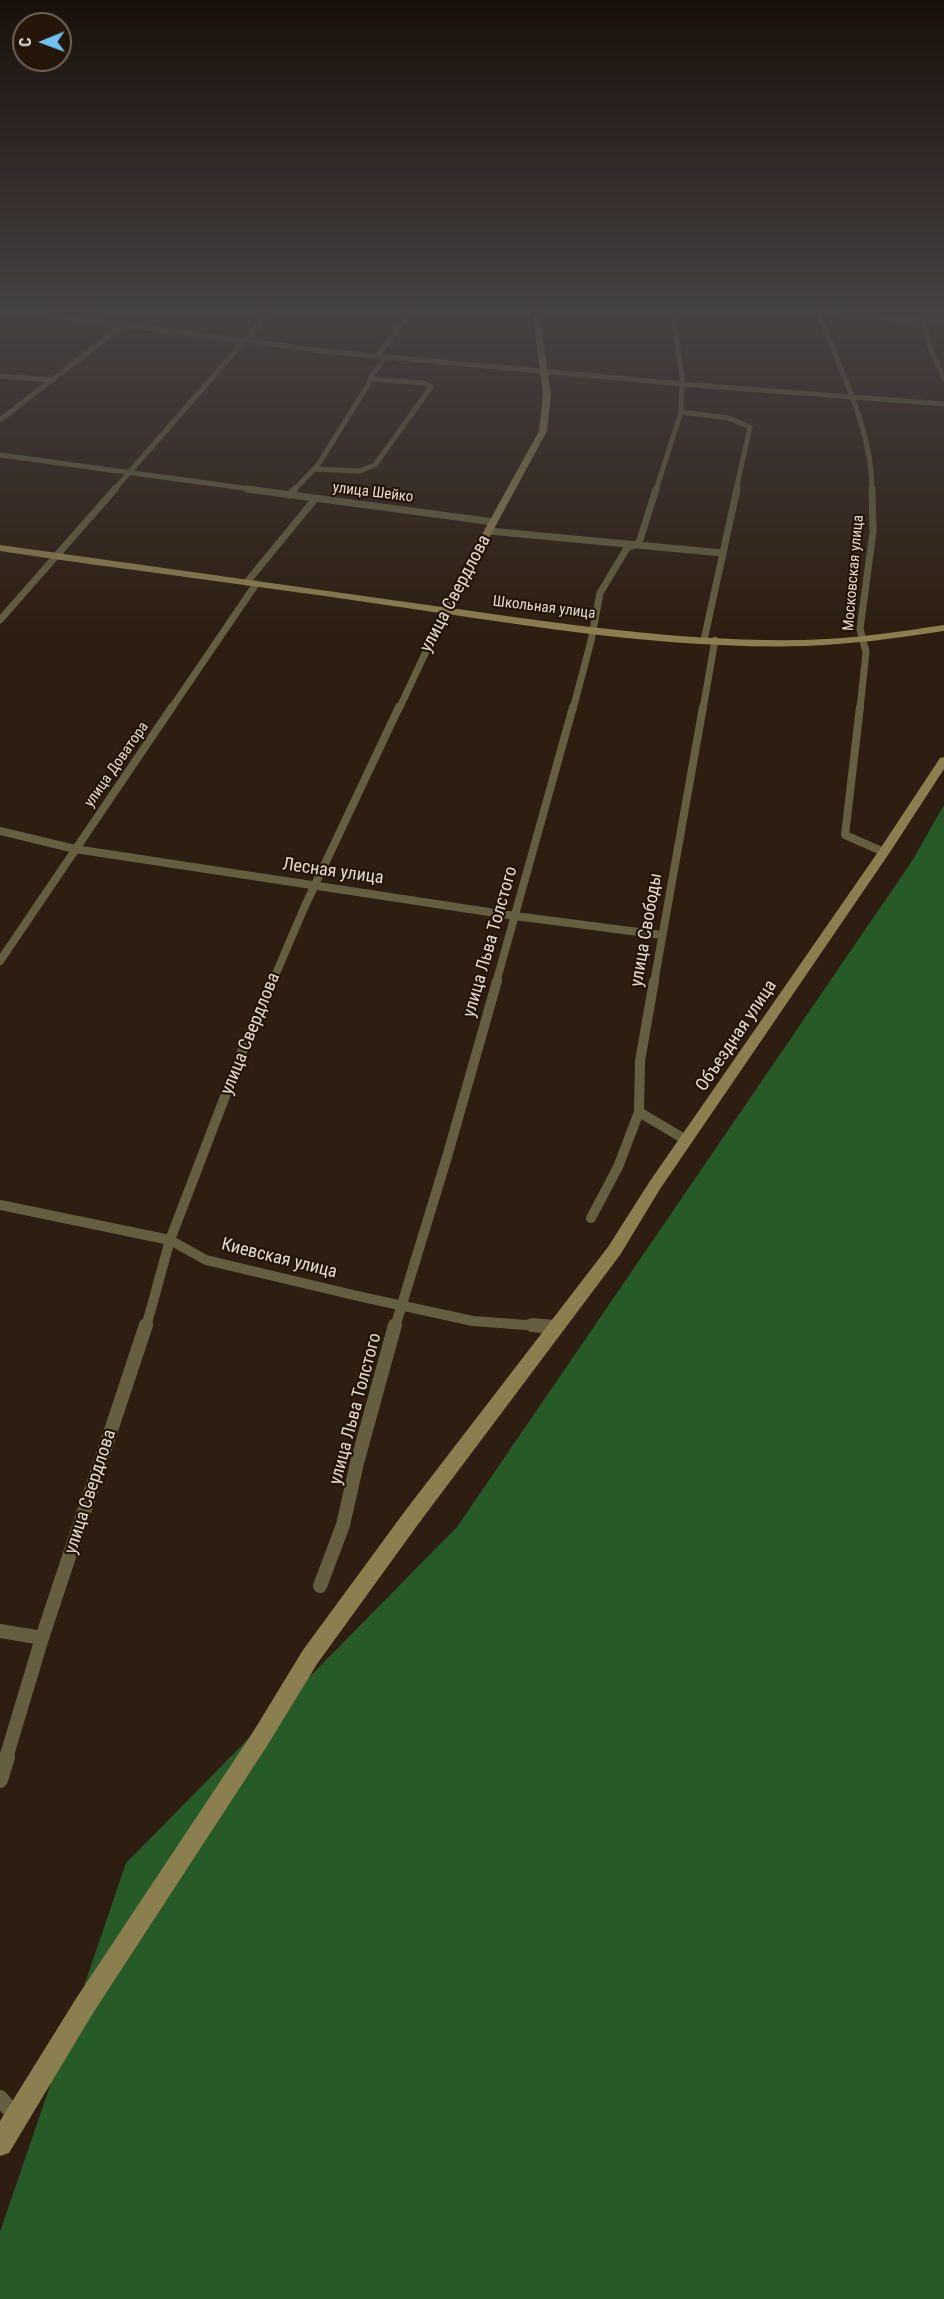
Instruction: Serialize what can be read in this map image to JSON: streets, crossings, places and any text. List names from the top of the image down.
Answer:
{
  "streets": {
    "street": [
      "улица Шейко",
      "Московская улица",
      "улица Свердлова",
      "Школьная улица",
      "улица Доватора",
      "Лесная улица",
      "улица Свободы",
      "улица Льва Толстого",
      "Объездная улица",
      "Киевская улица"
    ]
  },
  "crossings": [
    ["улица Шейко", "улица Свердлова"],
    ["улица Шейко", "улица Доватора"],
    ["Московская улица", "Школьная улица"],
    ["Московская улица", "Объездная улица"],
    ["улица Свердлова", "Школьная улица"],
    ["улица Свердлова", "Лесная улица"],
    ["улица Свердлова", "Киевская улица"],
    ["Школьная улица", "улица Доватора"],
    ["Школьная улица", "улица Свободы"],
    ["Школьная улица", "улица Льва Толстого"],
    ["улица Доватора", "Лесная улица"],
    ["Лесная улица", "улица Свободы"],
    ["Лесная улица", "улица Льва Толстого"],
    ["улица Льва Толстого", "Киевская улица"],
    ["Объездная улица", "Киевская улица"]
  ],
  "north": "left"
}
